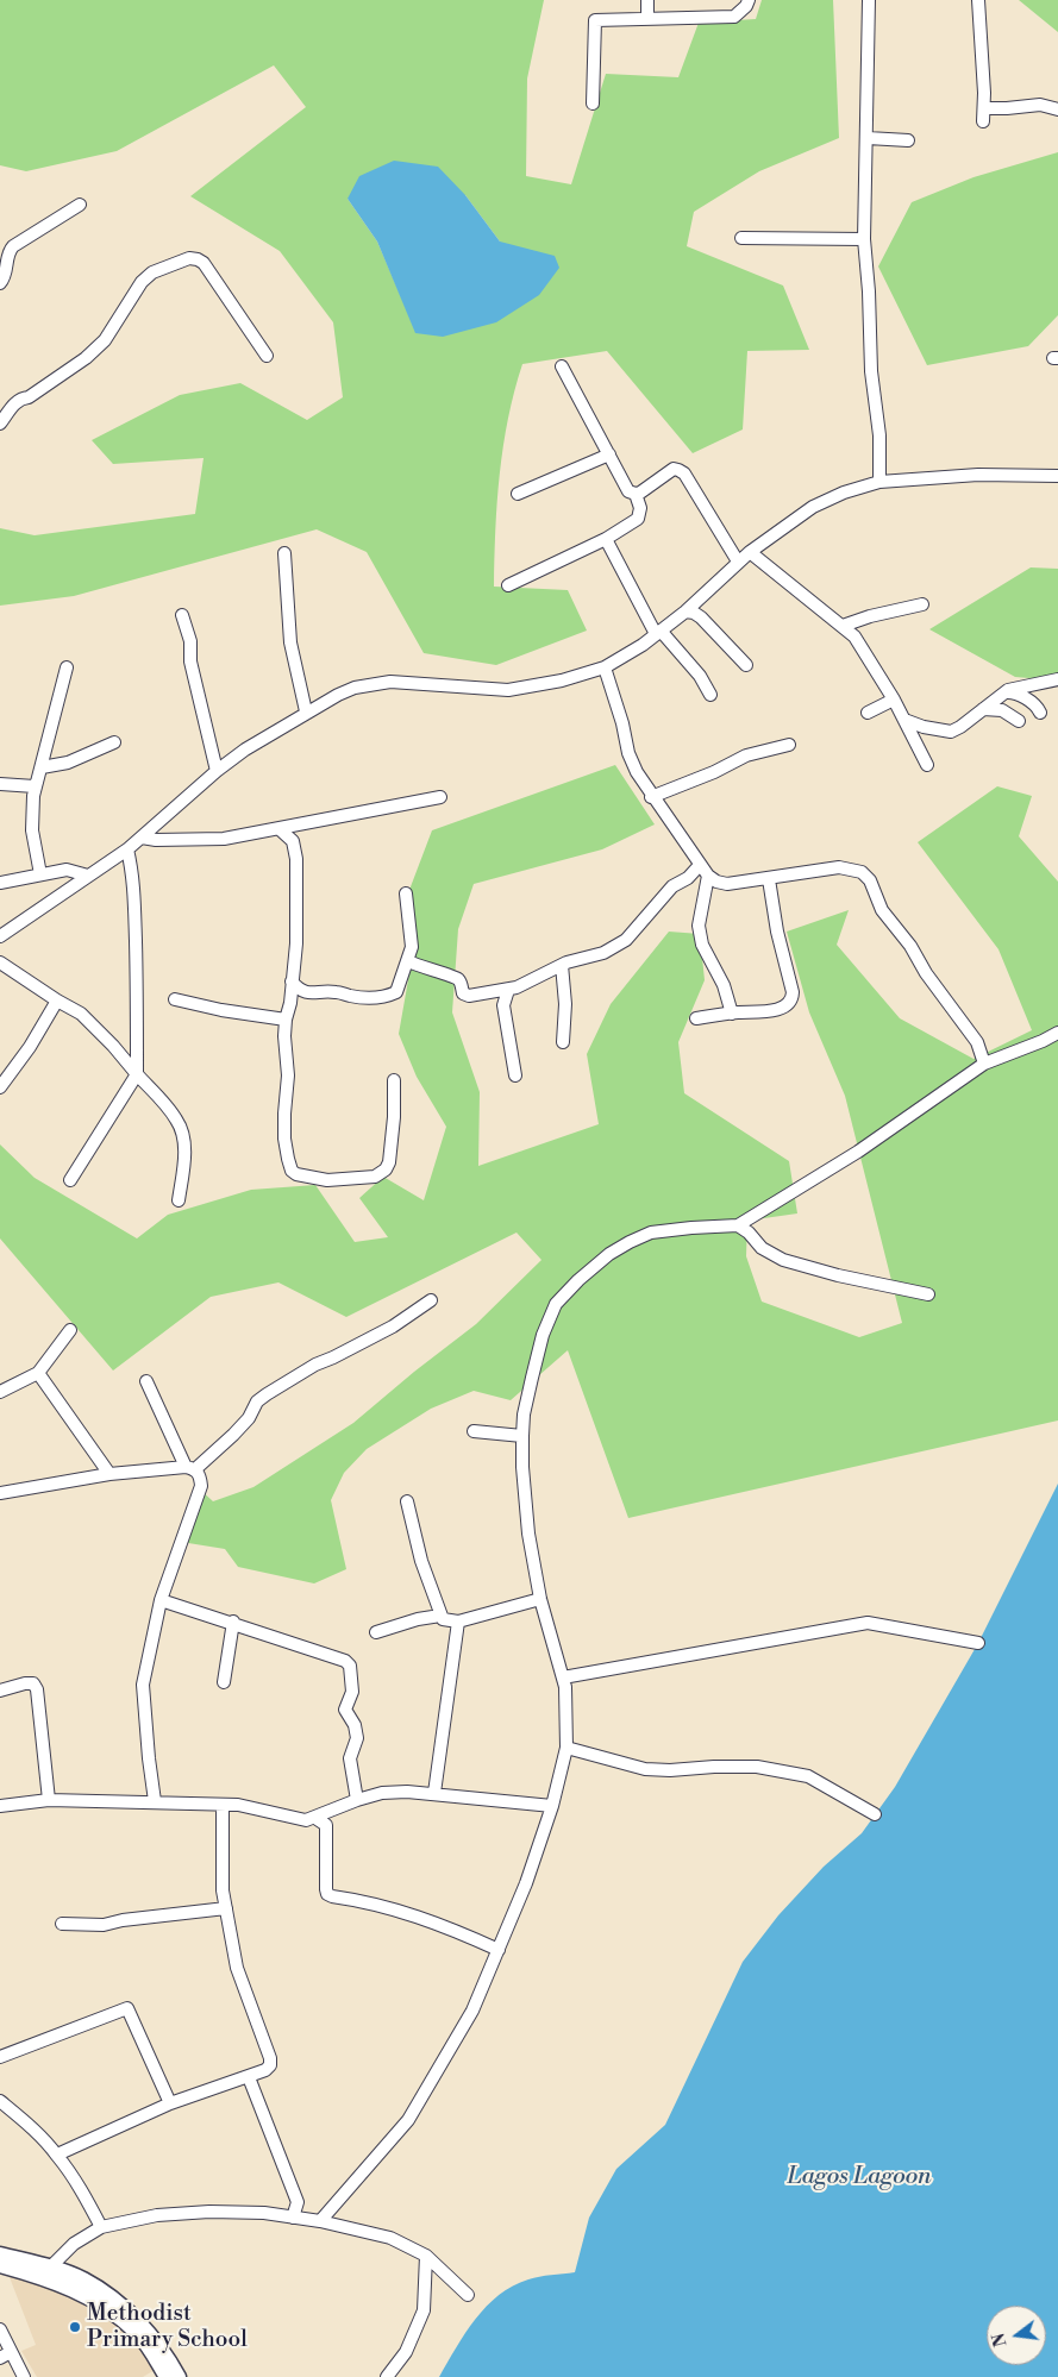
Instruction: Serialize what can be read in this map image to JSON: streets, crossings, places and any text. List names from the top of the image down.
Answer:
{
  "water": ["Lagos Lagoon"],
  "places": ["Methodist Primary School"],
  "north": "left"
}
